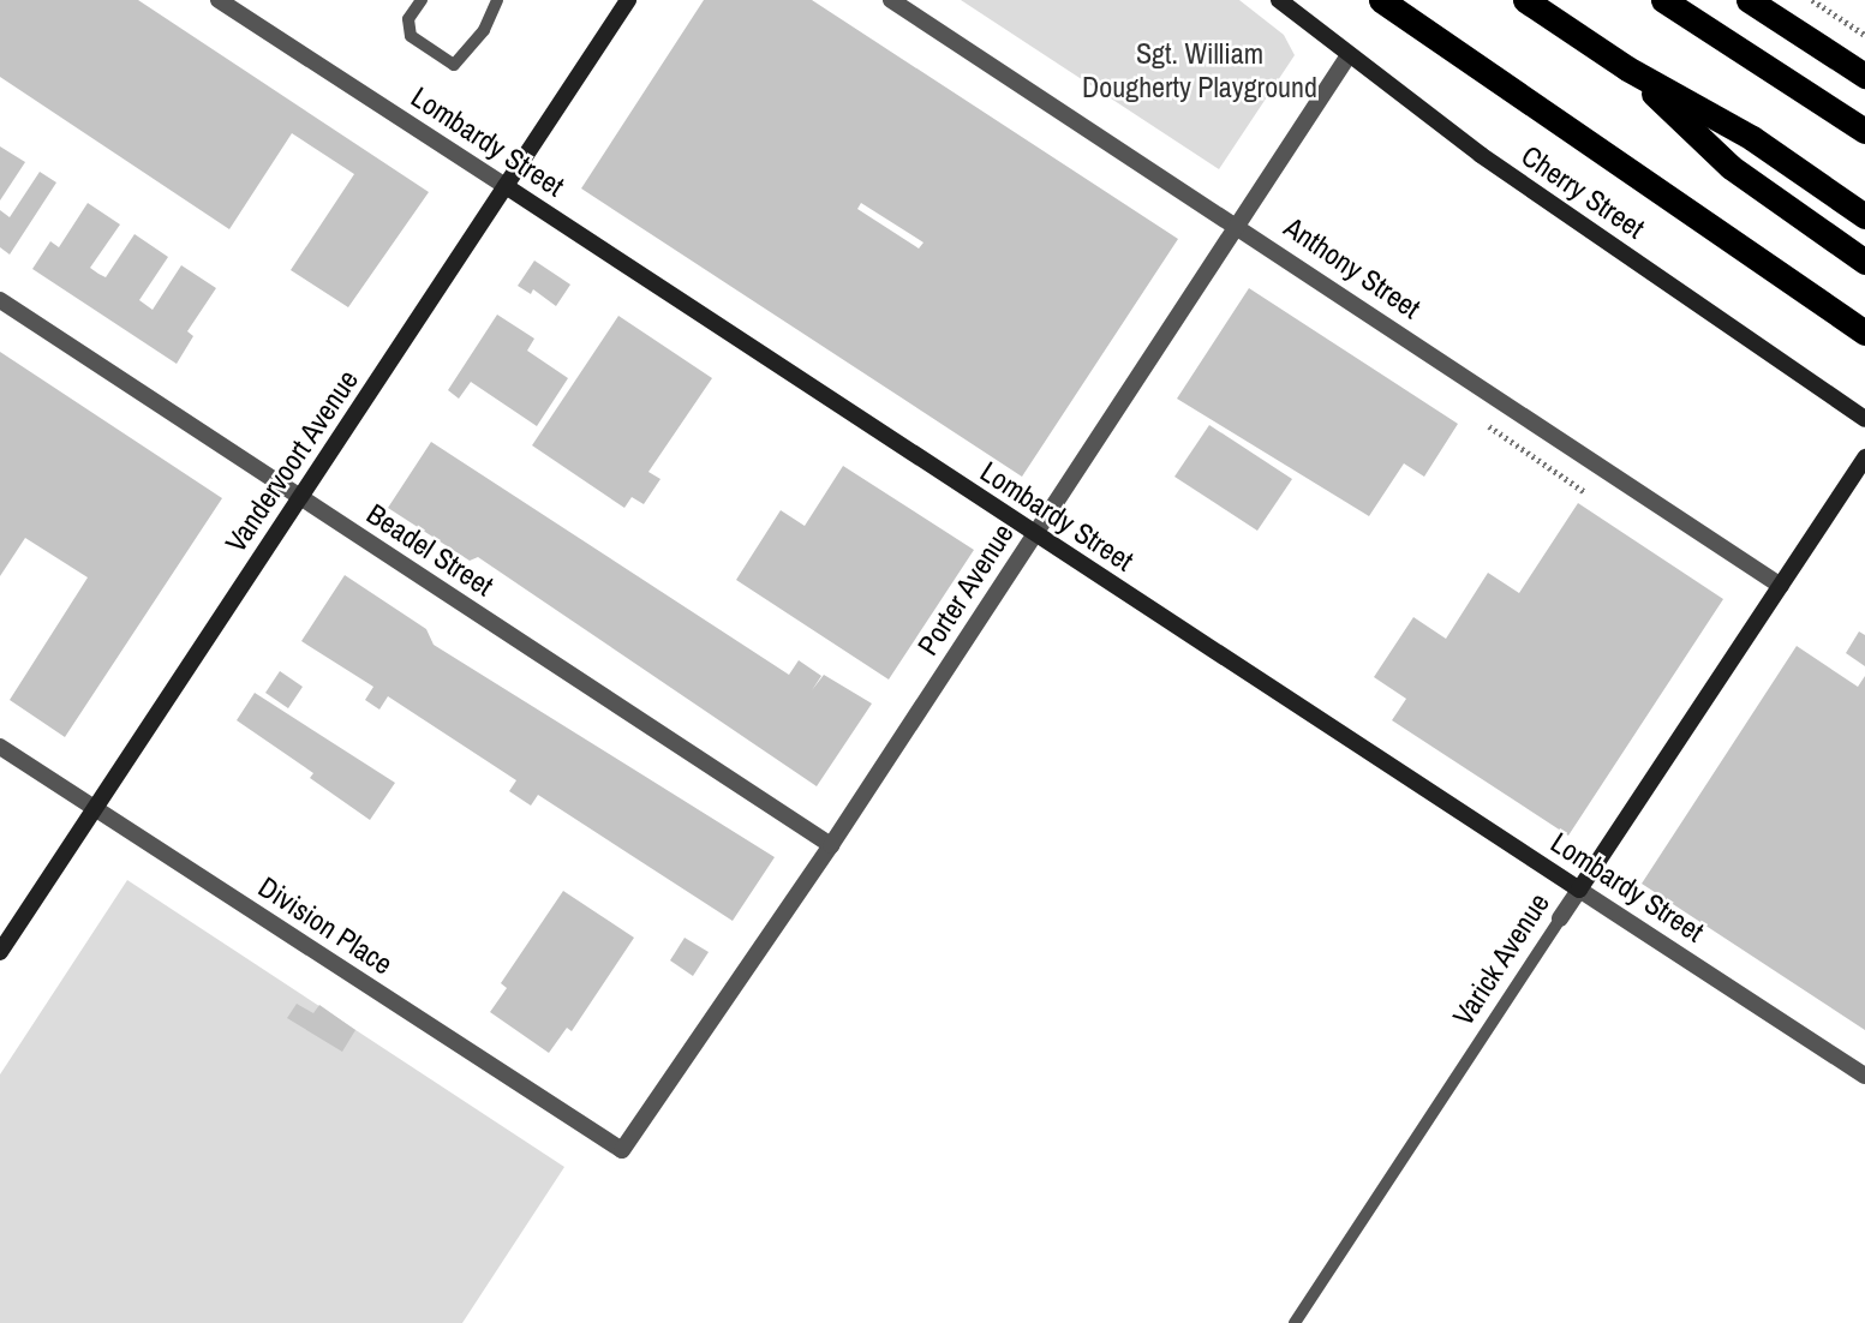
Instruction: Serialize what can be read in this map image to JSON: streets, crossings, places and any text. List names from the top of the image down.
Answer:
{
  "streets": {
    "main road": [
      "Lombardy Street",
      "Cherry Street",
      "Vandervoort Avenue",
      "Varick Avenue"
    ],
    "street": [
      "Anthony Street",
      "Beadel Street",
      "Porter Avenue",
      "Division Place"
    ]
  },
  "crossings": [
    ["Lombardy Street", "Vandervoort Avenue"],
    ["Lombardy Street", "Porter Avenue"],
    ["Lombardy Street", "Varick Avenue"],
    ["Cherry Street", "Porter Avenue"],
    ["Anthony Street", "Porter Avenue"],
    ["Anthony Street", "Varick Avenue"],
    ["Vandervoort Avenue", "Beadel Street"],
    ["Vandervoort Avenue", "Division Place"],
    ["Beadel Street", "Porter Avenue"],
    ["Porter Avenue", "Division Place"]
  ],
  "parks": ["Sgt. William Dougherty Playground"]
}
